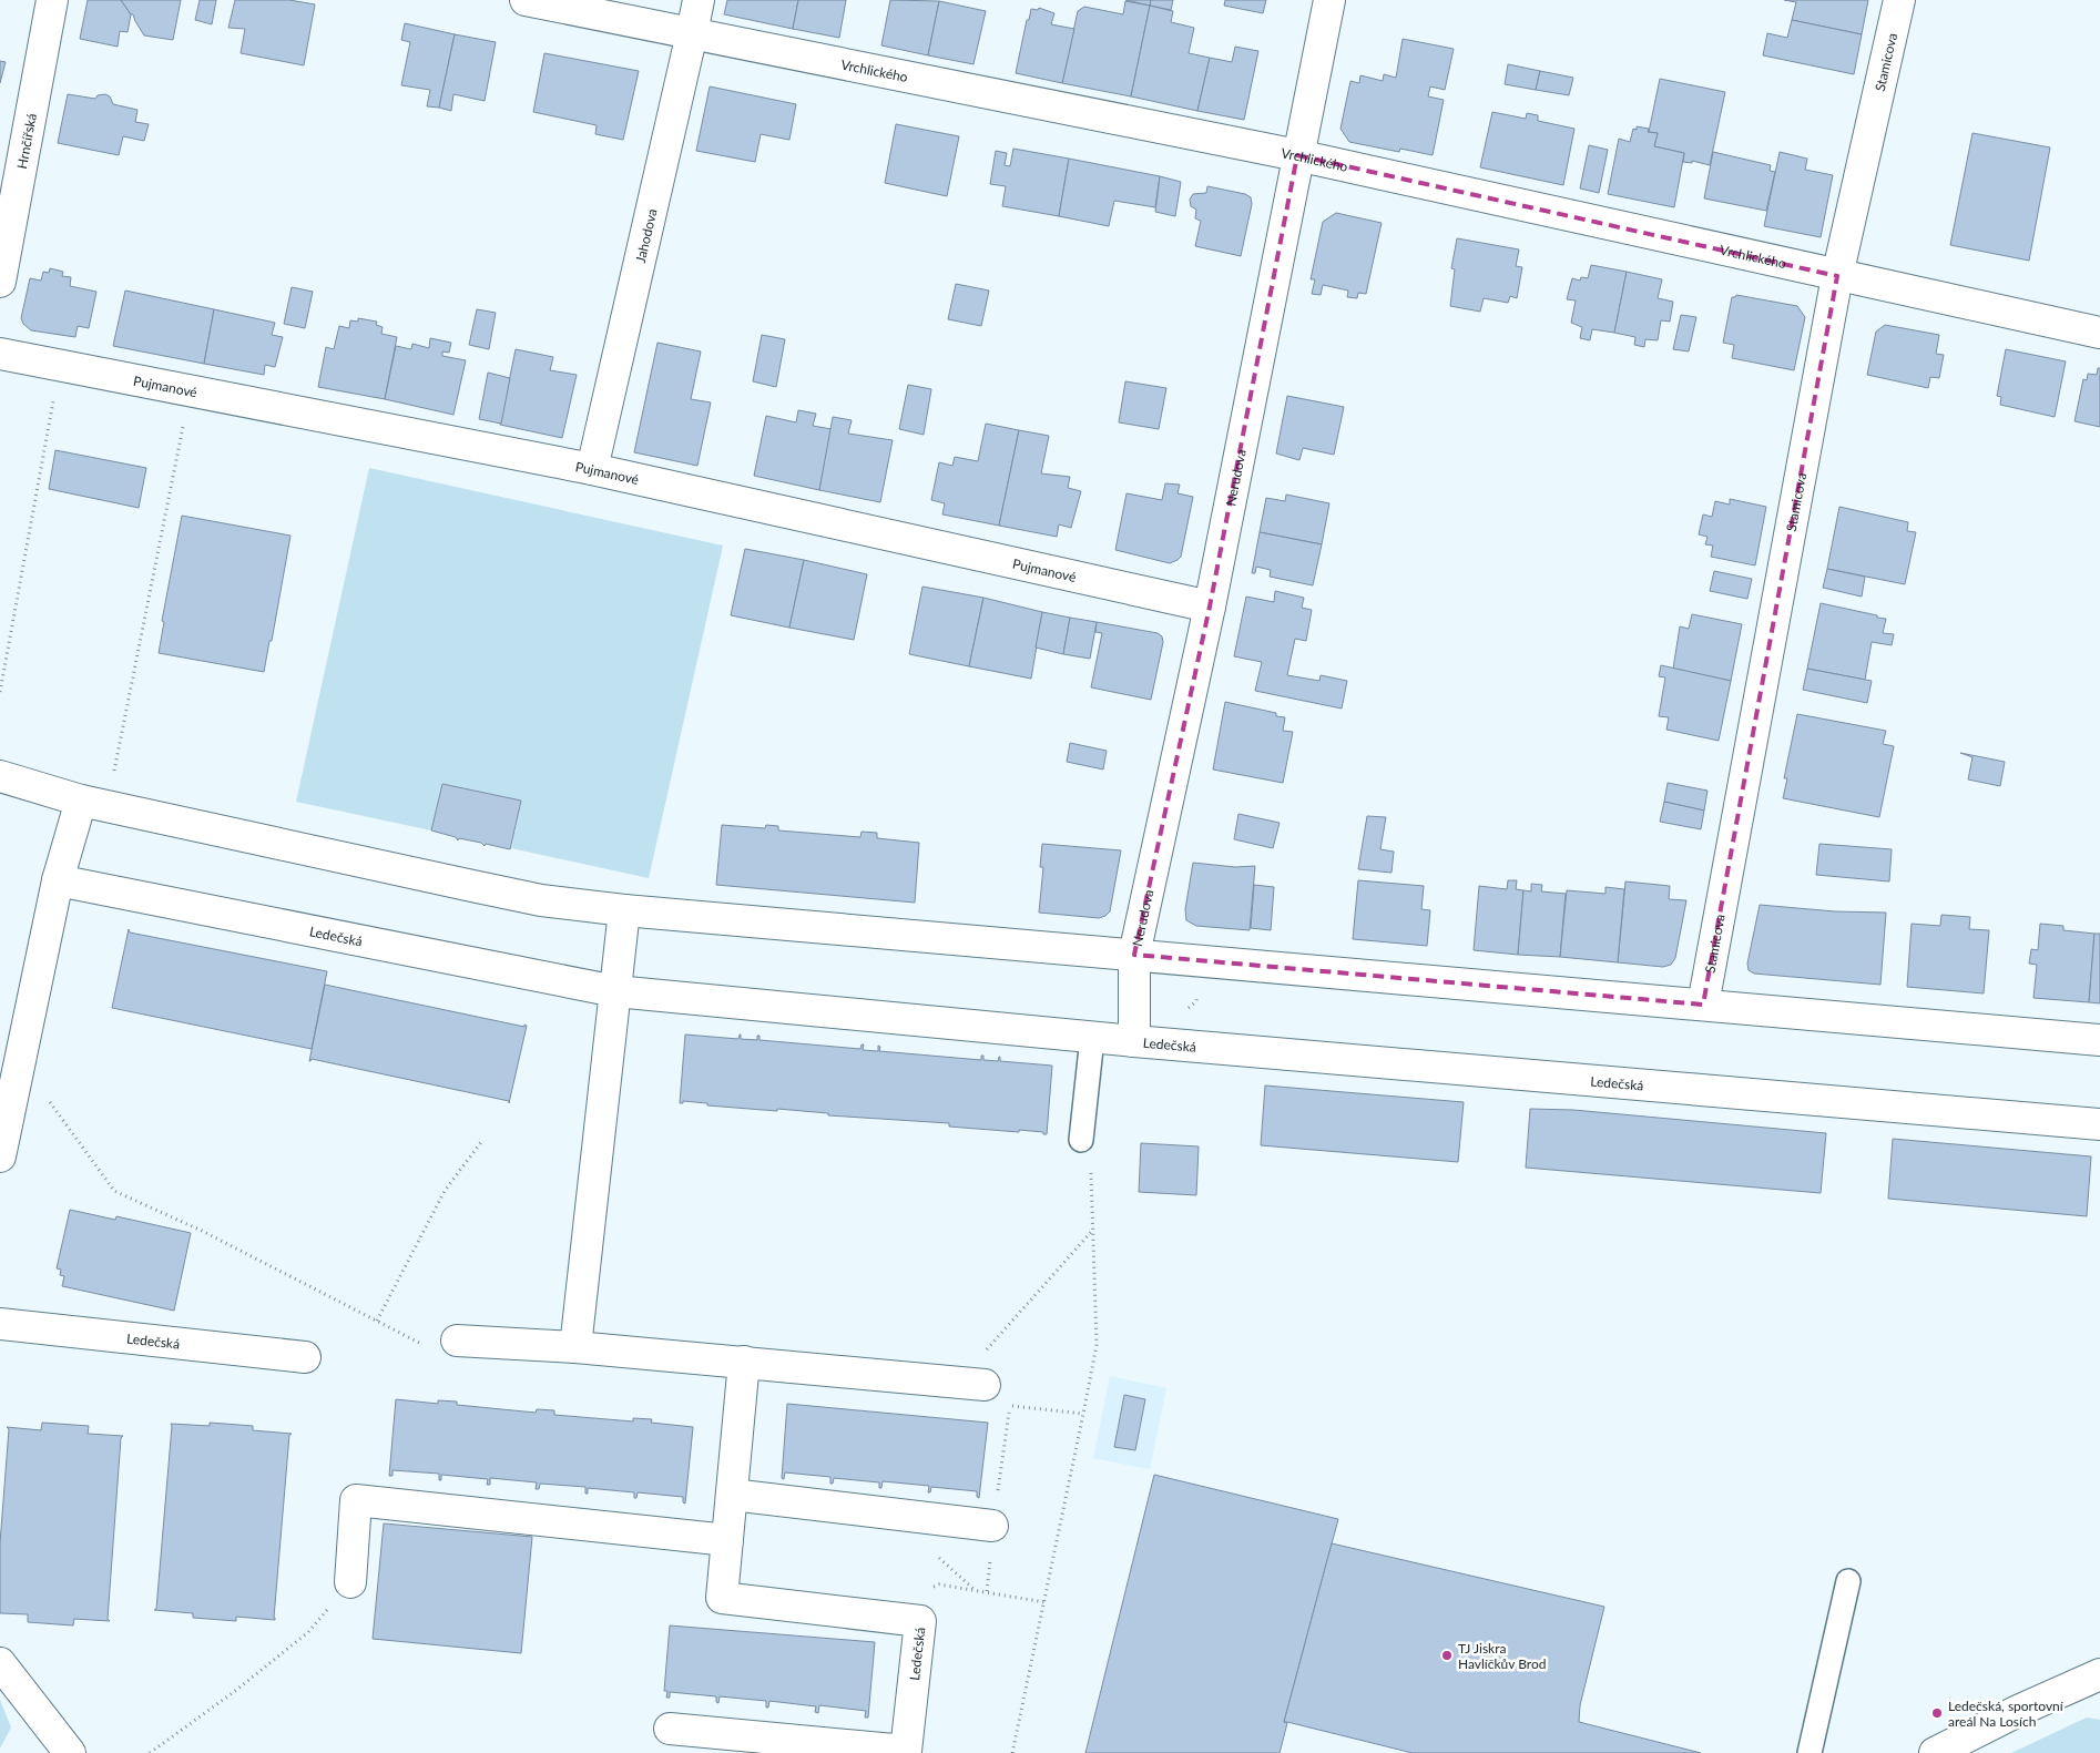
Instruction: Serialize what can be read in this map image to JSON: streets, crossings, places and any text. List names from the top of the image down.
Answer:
{
  "streets": {
    "street": [
      "Stamicova",
      "Vrchlického",
      "Hrnčířská",
      "Jahodova",
      "Pujmanové",
      "Nerudova",
      "Ledečská"
    ]
  },
  "crossings": [
    ["Stamicova", "Vrchlického"],
    ["Vrchlického", "Jahodova"],
    ["Vrchlického", "Nerudova"],
    ["Jahodova", "Pujmanové"],
    ["Pujmanové", "Nerudova"],
    ["Nerudova", "Ledečská"]
  ],
  "places": ["TJ Jiskra Havlíčkův Brod", "Ledečská, sportovní areál Na Losích"]
}
